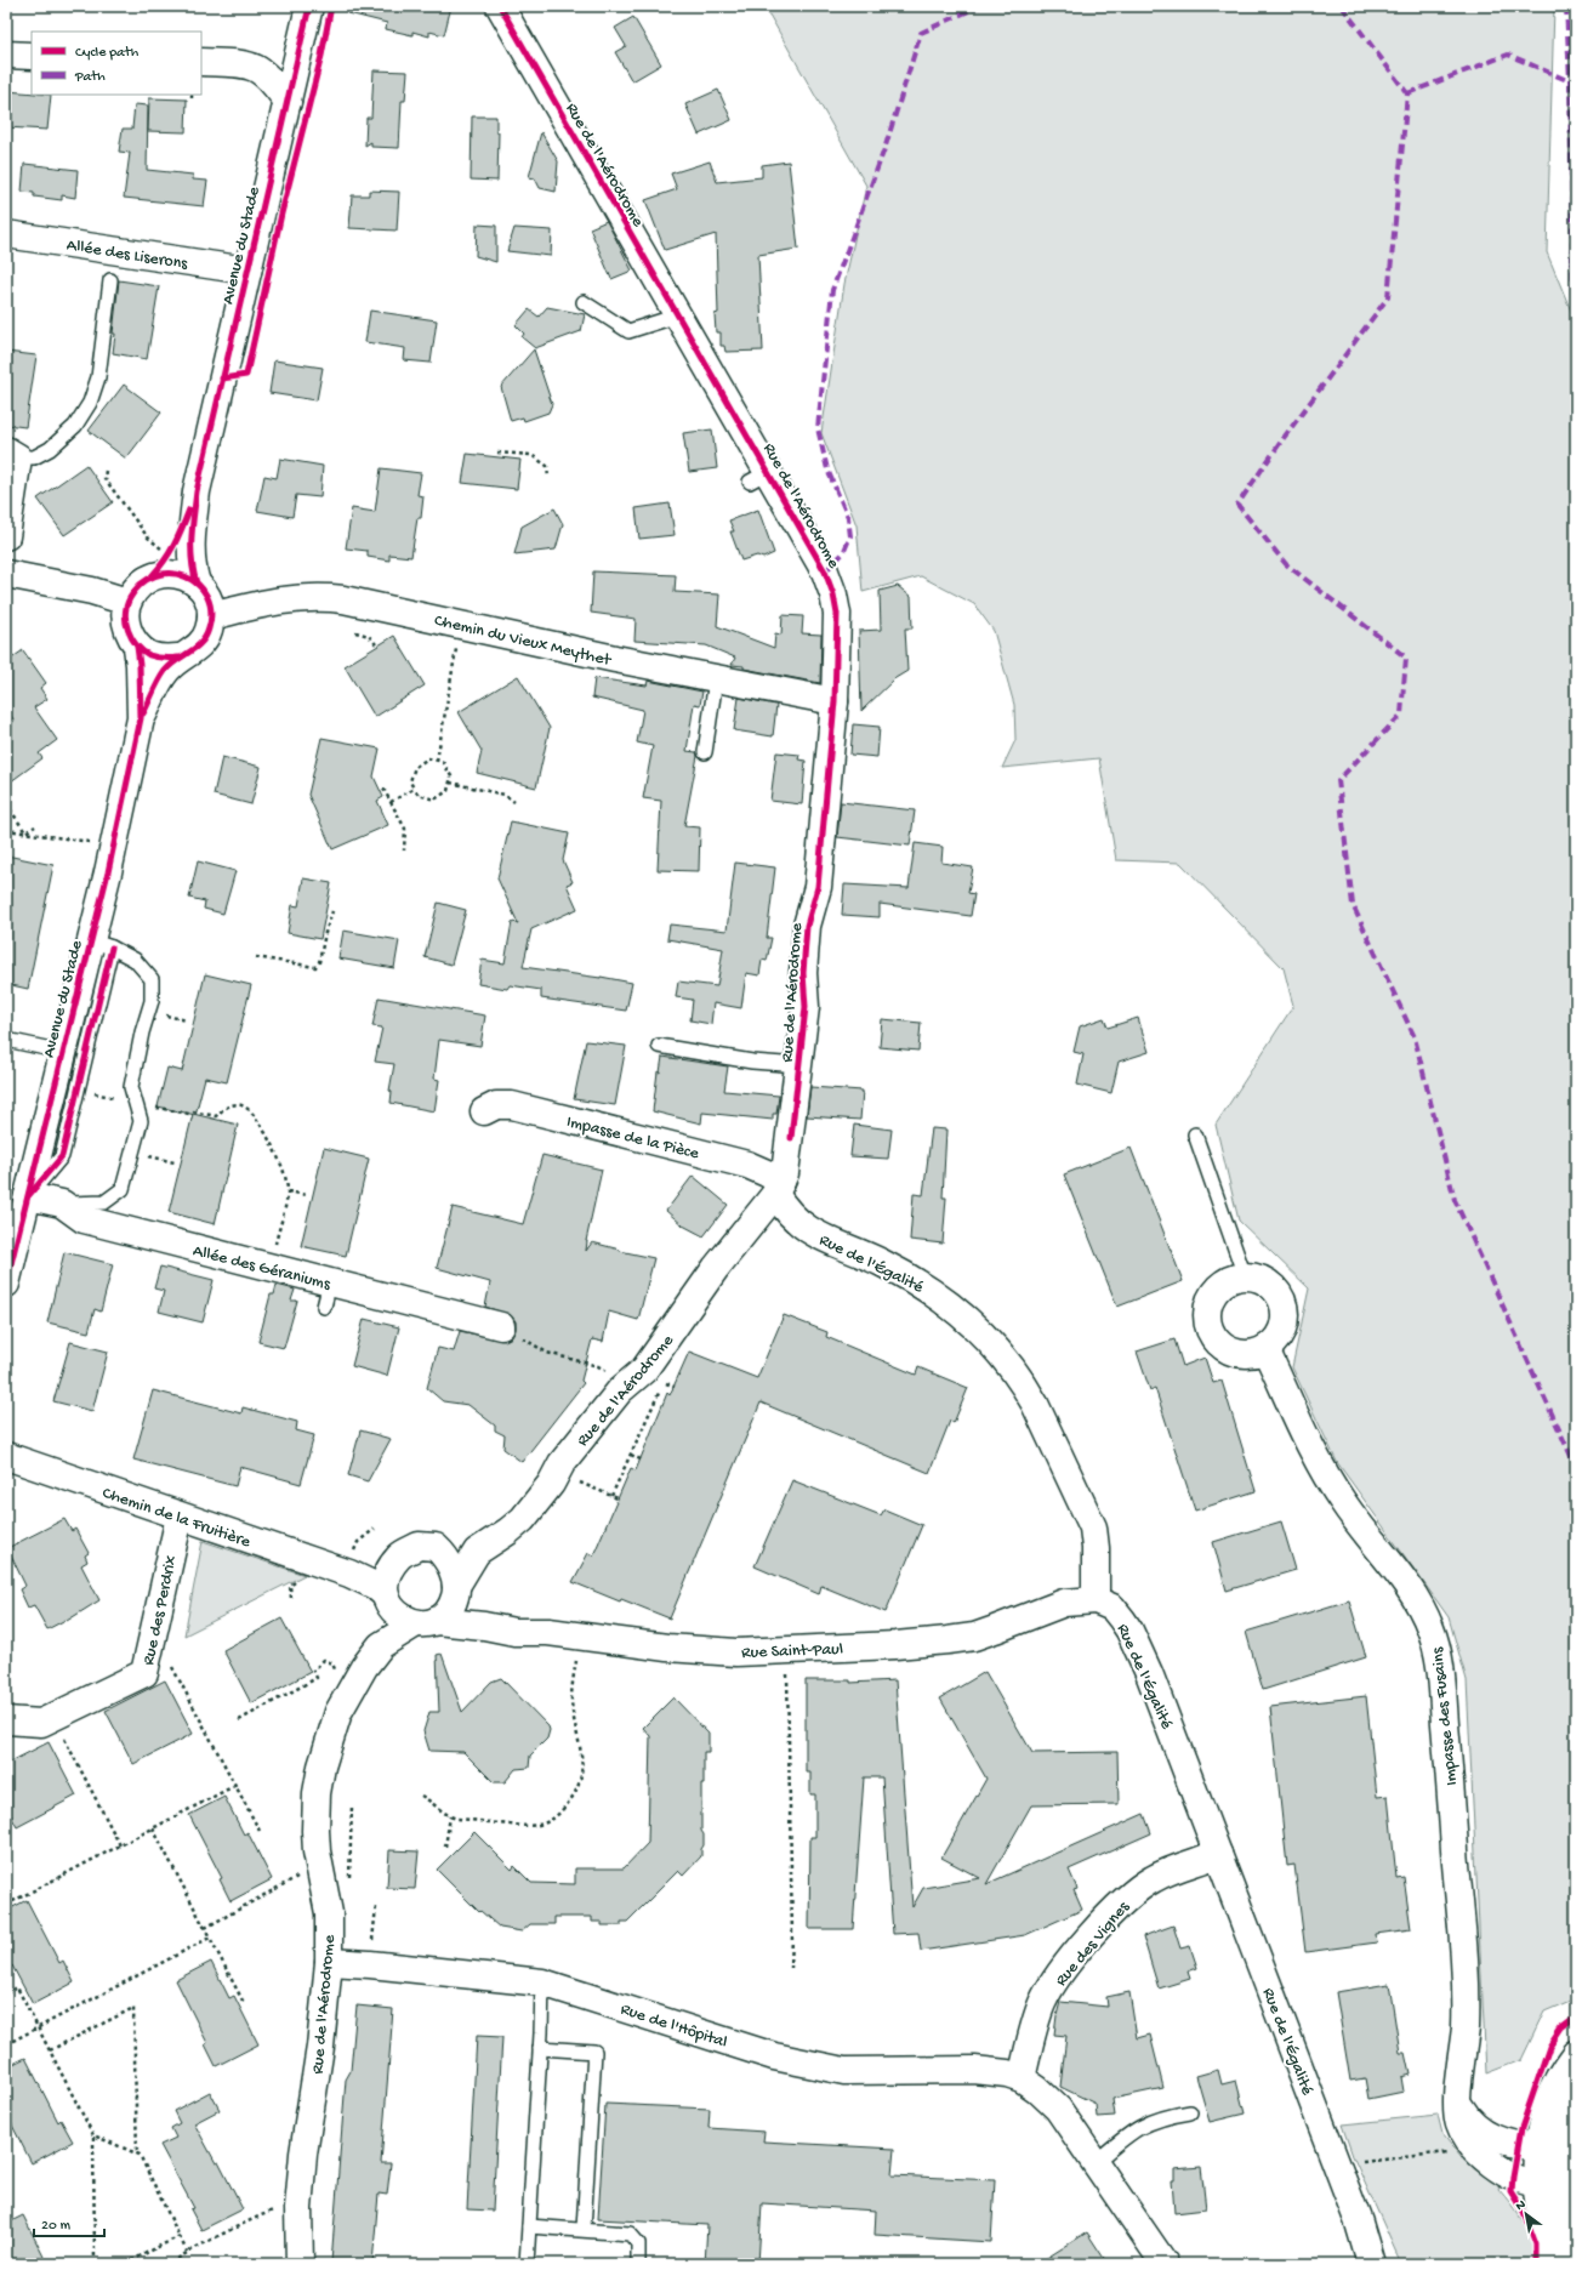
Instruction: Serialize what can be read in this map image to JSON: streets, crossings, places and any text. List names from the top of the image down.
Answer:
{
  "streets": {
    "street": [
      "Rue de l'Aérodrome",
      "Avenue du Stade",
      "Allée des Liserons",
      "Chemin du Vieux Meythet",
      "Impasse de la Pièce",
      "Rue de l'Égalité",
      "Allée des Géraniums",
      "Chemin de la Fruitière",
      "Rue des Perdrix",
      "Rue Saint-Paul",
      "Impasse des Fusains",
      "Rue des Vignes",
      "Rue de l'Hôpital"
    ]
  },
  "crossings": [
    ["Rue de l'Aérodrome", "Chemin du Vieux Meythet"],
    ["Rue de l'Aérodrome", "Impasse de la Pièce"],
    ["Rue de l'Aérodrome", "Rue de l'Égalité"],
    ["Rue de l'Aérodrome", "Chemin de la Fruitière"],
    ["Rue de l'Aérodrome", "Rue Saint-Paul"],
    ["Rue de l'Aérodrome", "Rue de l'Hôpital"],
    ["Avenue du Stade", "Allée des Liserons"],
    ["Avenue du Stade", "Chemin du Vieux Meythet"],
    ["Avenue du Stade", "Allée des Géraniums"],
    ["Impasse de la Pièce", "Rue de l'Égalité"],
    ["Rue de l'Égalité", "Rue Saint-Paul"],
    ["Rue de l'Égalité", "Rue des Vignes"],
    ["Chemin de la Fruitière", "Rue des Perdrix"],
    ["Chemin de la Fruitière", "Rue Saint-Paul"],
    ["Rue des Vignes", "Rue de l'Hôpital"]
  ],
  "legend": ["Cycle path", "Path"],
  "scale_bar": "20 m",
  "north": "top left"
}
